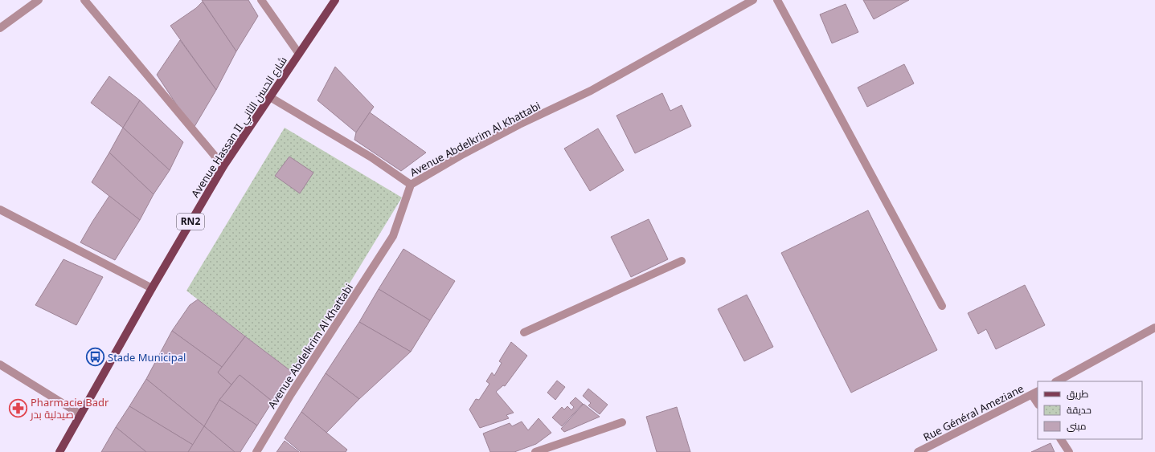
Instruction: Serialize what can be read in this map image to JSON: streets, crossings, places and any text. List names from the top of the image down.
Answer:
{
  "streets": {
    "main road": ["Avenue Hassan II شارع الحسن الثاني", "RN2"],
    "street": ["Avenue Abdelkrim Al Khattabi", "Rue Général Ameziane"]
  },
  "places": {
    "bus stop": ["Stade Municipal"],
    "pharmacy": ["Pharmacie Badr صيدلية بدر"]
  },
  "legend": ["طريق", "حديقة", "مبنى"]
}
